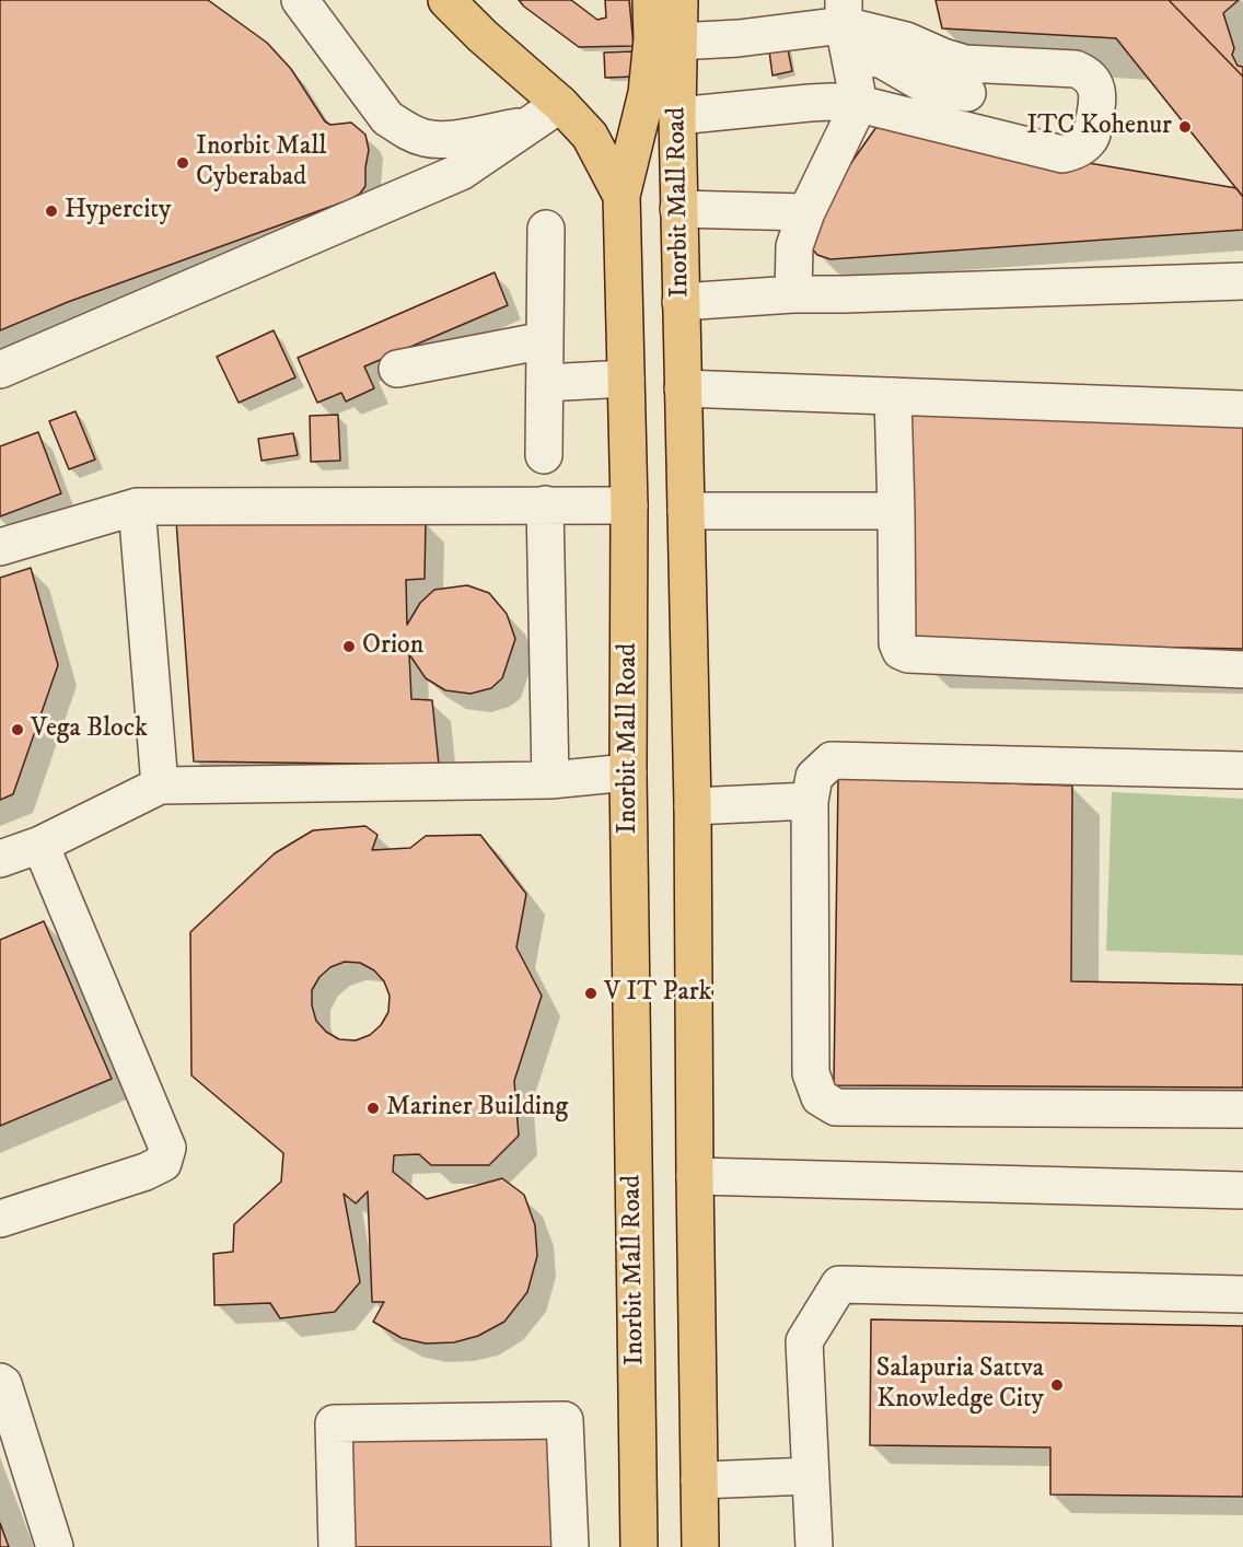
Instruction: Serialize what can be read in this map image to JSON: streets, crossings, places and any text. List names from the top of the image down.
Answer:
{
  "streets": {
    "main road": ["Inorbit Mall Road"]
  },
  "places": [
    "ITC Kohenur",
    "Inorbit Mall Cyberabad",
    "Hypercity",
    "Orion",
    "Vega Block",
    "V IT Park",
    "Mariner Building",
    "Salapuria Sattva Knowledge City"
  ]
}
